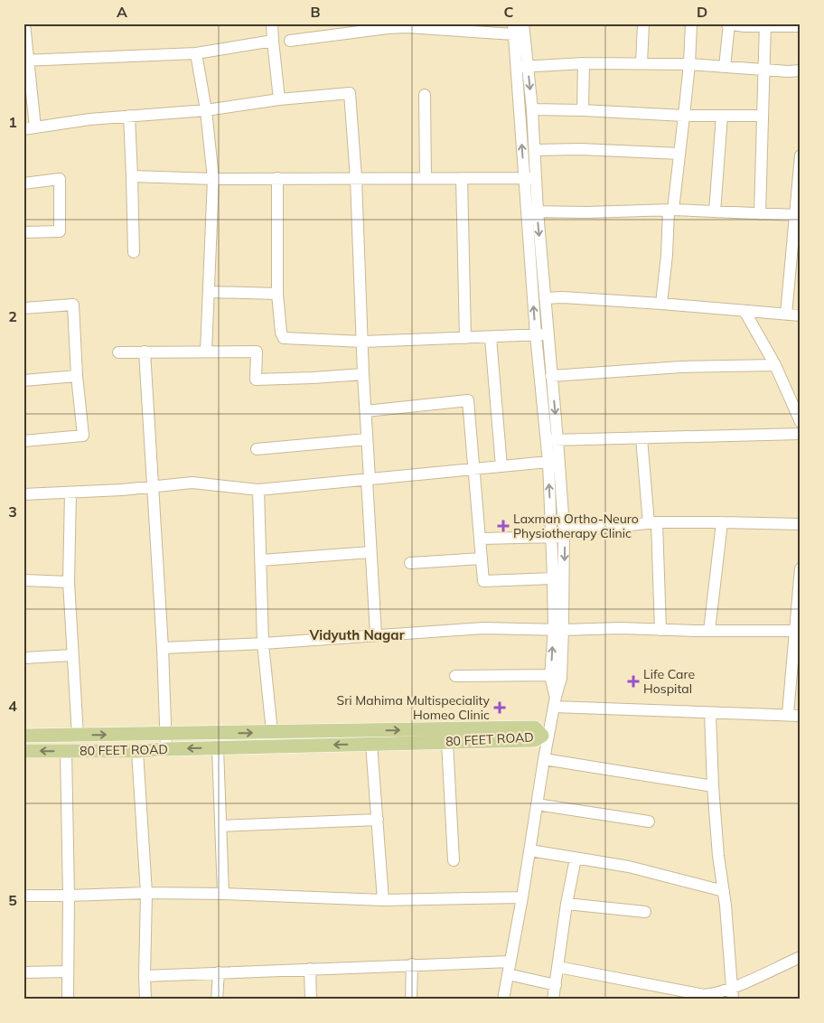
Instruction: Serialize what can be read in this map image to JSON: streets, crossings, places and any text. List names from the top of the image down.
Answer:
{
  "streets": {
    "main road": ["80 FEET ROAD"]
  },
  "districts": ["Vidyuth Nagar"],
  "places": {
    "health": ["Laxman Ortho-Neuro Physiotherapy Clinic", "Life Care Hospital", "Sri Mahima Multispeciality Homeo Clinic"]
  },
  "grid": {
    "columns": [
      "A",
      "B",
      "C",
      "D"
    ],
    "rows": [
      "1",
      "2",
      "3",
      "4",
      "5"
    ]
  }
}
